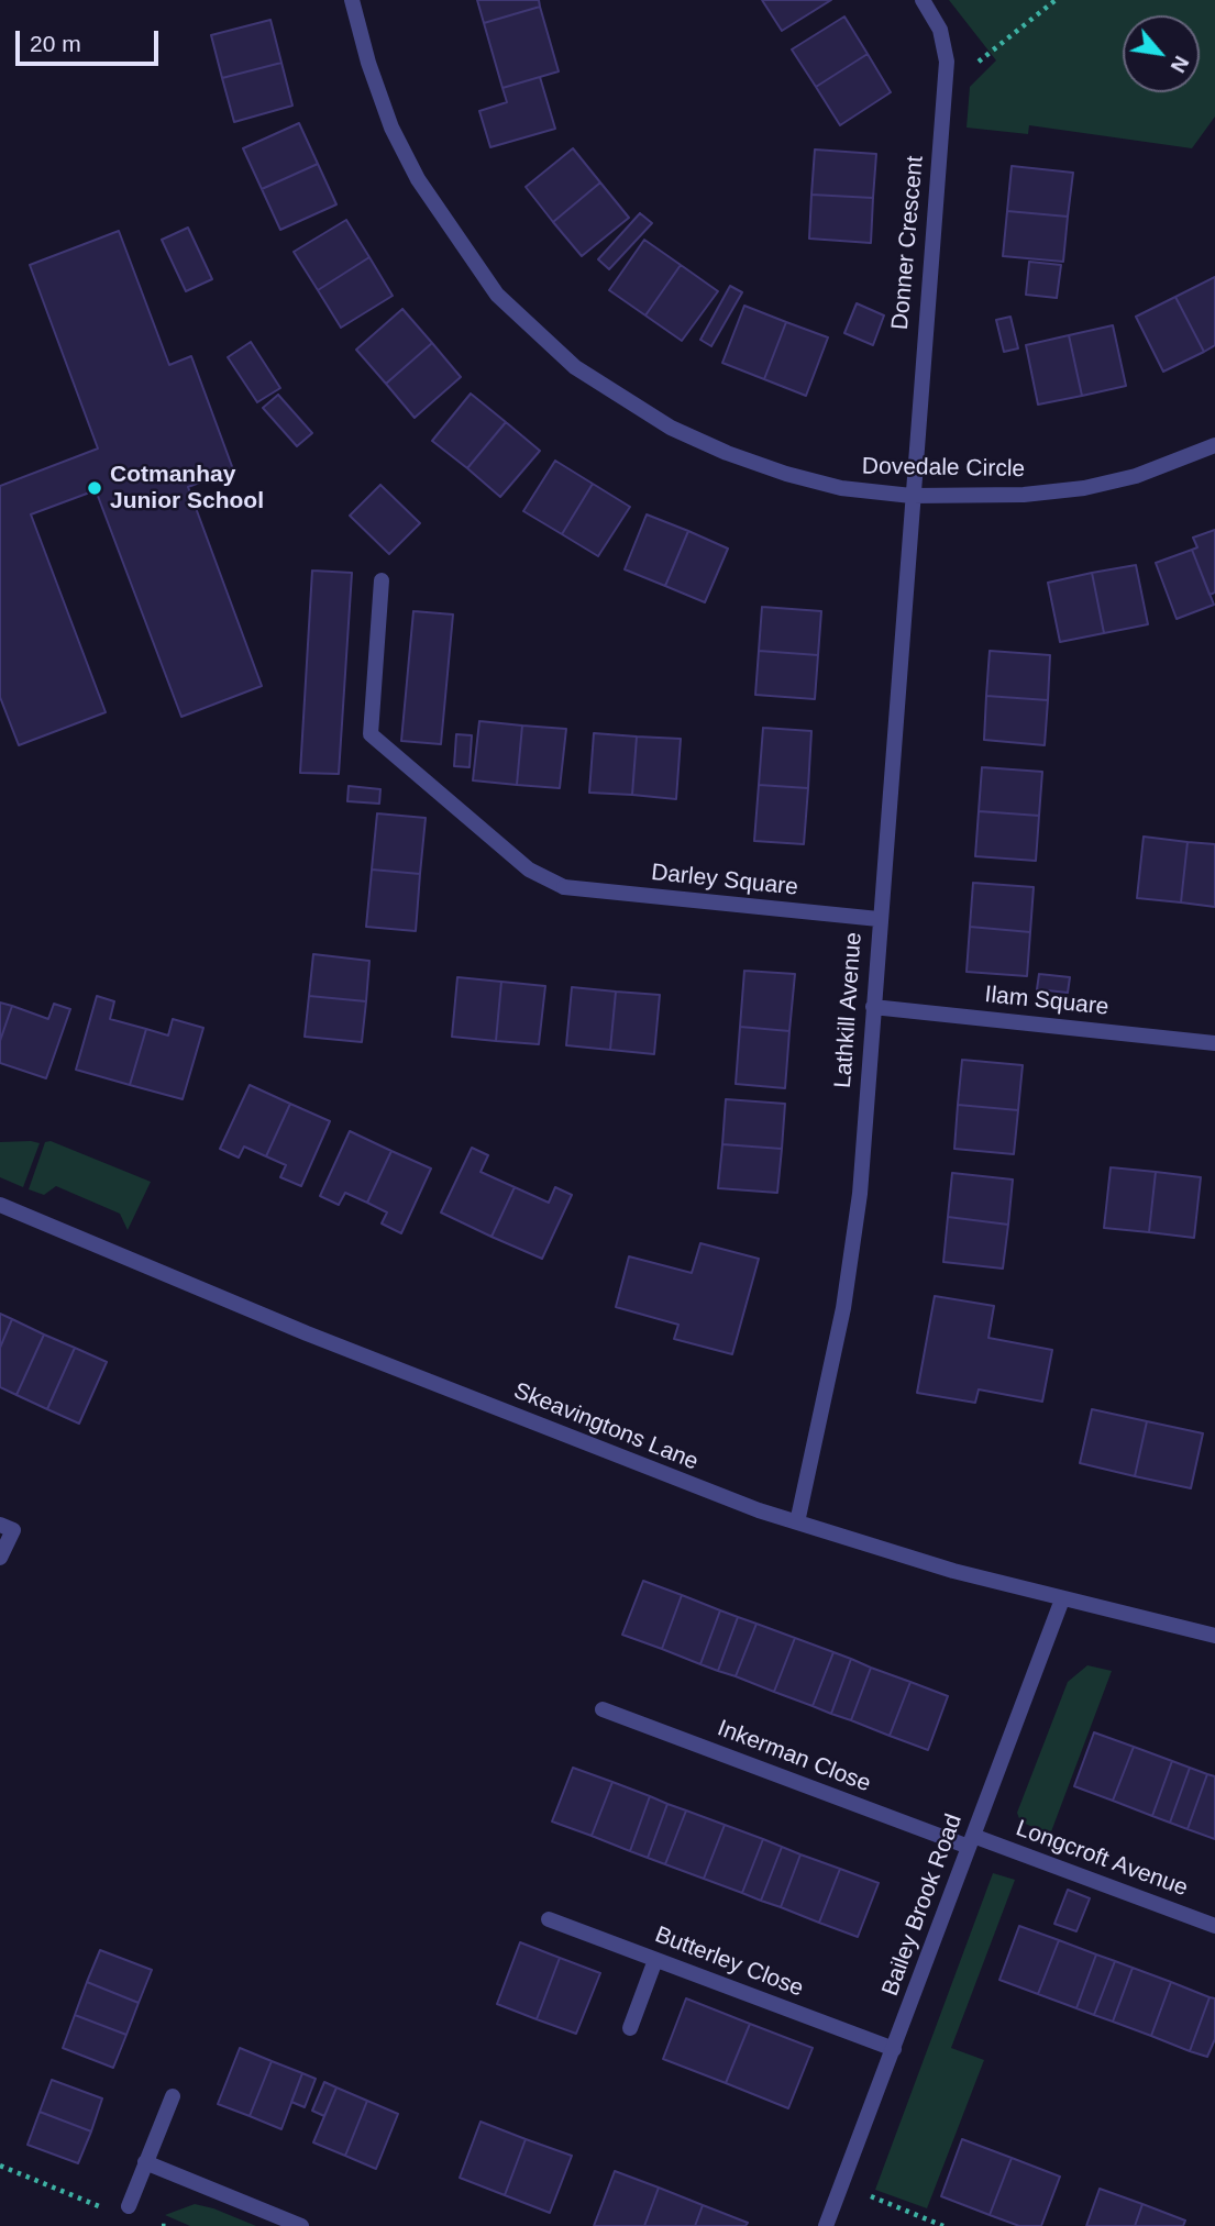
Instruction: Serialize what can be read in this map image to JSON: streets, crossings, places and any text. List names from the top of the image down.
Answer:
{
  "streets": {
    "street": [
      "Donner Crescent",
      "Dovedale Circle",
      "Darley Square",
      "Ilam Square",
      "Lathkill Avenue",
      "Skeavingtons Lane",
      "Inkerman Close",
      "Longcroft Avenue",
      "Bailey Brook Road",
      "Butterley Close"
    ]
  },
  "crossings": [
    ["Donner Crescent", "Dovedale Circle"],
    ["Donner Crescent", "Lathkill Avenue"],
    ["Dovedale Circle", "Lathkill Avenue"],
    ["Darley Square", "Lathkill Avenue"],
    ["Ilam Square", "Lathkill Avenue"],
    ["Lathkill Avenue", "Skeavingtons Lane"],
    ["Skeavingtons Lane", "Bailey Brook Road"],
    ["Inkerman Close", "Longcroft Avenue"],
    ["Inkerman Close", "Bailey Brook Road"],
    ["Longcroft Avenue", "Bailey Brook Road"],
    ["Bailey Brook Road", "Butterley Close"]
  ],
  "places": ["Cotmanhay Junior School"],
  "scale_bar": "20 m",
  "north": "bottom right"
}
